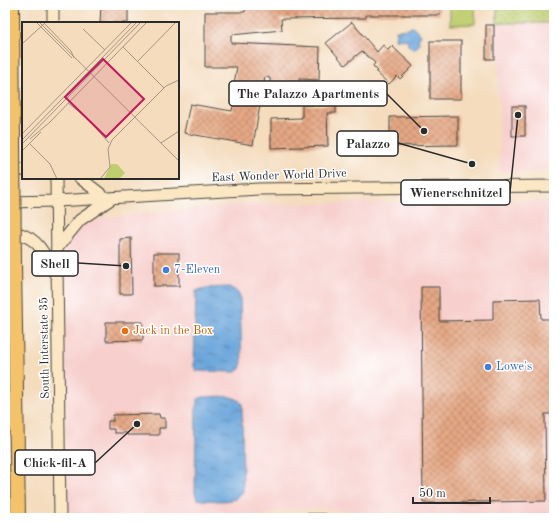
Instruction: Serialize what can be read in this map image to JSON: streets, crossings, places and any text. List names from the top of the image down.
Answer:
{
  "streets": {
    "main road": ["East Wonder World Drive", "South Interstate 35"]
  },
  "crossings": [
    ["East Wonder World Drive", "South Interstate 35"]
  ],
  "places": [
    "Wienerschnitzel",
    "The Palazzo Apartments",
    "Palazzo",
    "Shell",
    "7-Eleven",
    "Jack in the Box",
    "Lowe's",
    "Chick-fil-A"
  ],
  "scale_bar": "50 m"
}
